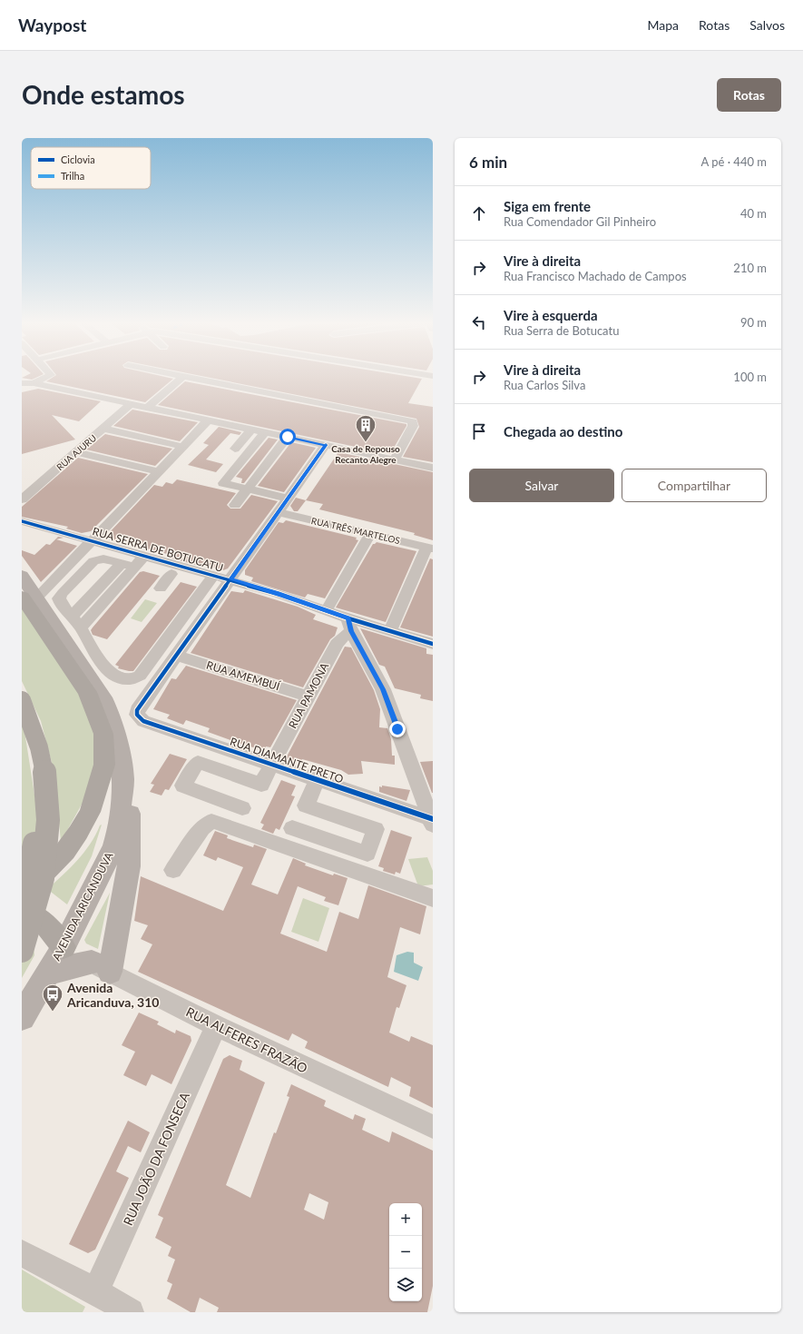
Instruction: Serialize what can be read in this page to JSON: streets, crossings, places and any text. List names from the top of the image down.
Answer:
{
  "streets": {
    "main road": ["AVENIDA ARICANDUVA"],
    "street": [
      "RUA AJURU",
      "RUA TRÊS MARTELOS",
      "RUA SERRA DE BOTUCATU",
      "RUA AMEMBUÍ",
      "RUA PAMONA",
      "RUA DIAMANTE PRETO",
      "RUA ALFERES FRAZÃO",
      "RUA JOÃO DA FONSECA"
    ]
  },
  "crossings": [
    ["RUA SERRA DE BOTUCATU", "RUA PAMONA"],
    ["RUA AMEMBUÍ", "RUA PAMONA"],
    ["RUA AMEMBUÍ", "RUA DIAMANTE PRETO"],
    ["RUA PAMONA", "RUA DIAMANTE PRETO"],
    ["AVENIDA ARICANDUVA", "RUA ALFERES FRAZÃO"],
    ["RUA ALFERES FRAZÃO", "RUA JOÃO DA FONSECA"]
  ],
  "places": {
    "building": ["Casa de Repouso Recanto Alegre"],
    "bus stop": ["Avenida Aricanduva, 310"]
  },
  "legend": ["Ciclovia", "Trilha"],
  "page": {
    "header": "Waypost",
    "nav": ["Mapa", "Rotas", "Salvos"],
    "buttons": [
      "Rotas",
      ["Salvar", "Compartilhar"]
    ],
    "title": "Onde estamos",
    "heading": ["6 min", "A pé · 440 m"],
    "list": [
      ["Siga em frente", "Rua Comendador Gil Pinheiro", "40 m"],
      ["Vire à direita", "Rua Francisco Machado de Campos", "210 m"],
      ["Vire à esquerda", "Rua Serra de Botucatu", "90 m"],
      ["Vire à direita", "Rua Carlos Silva", "100 m"],
      "Chegada ao destino"
    ],
    "map_buttons": ["+", "−"]
  }
}
